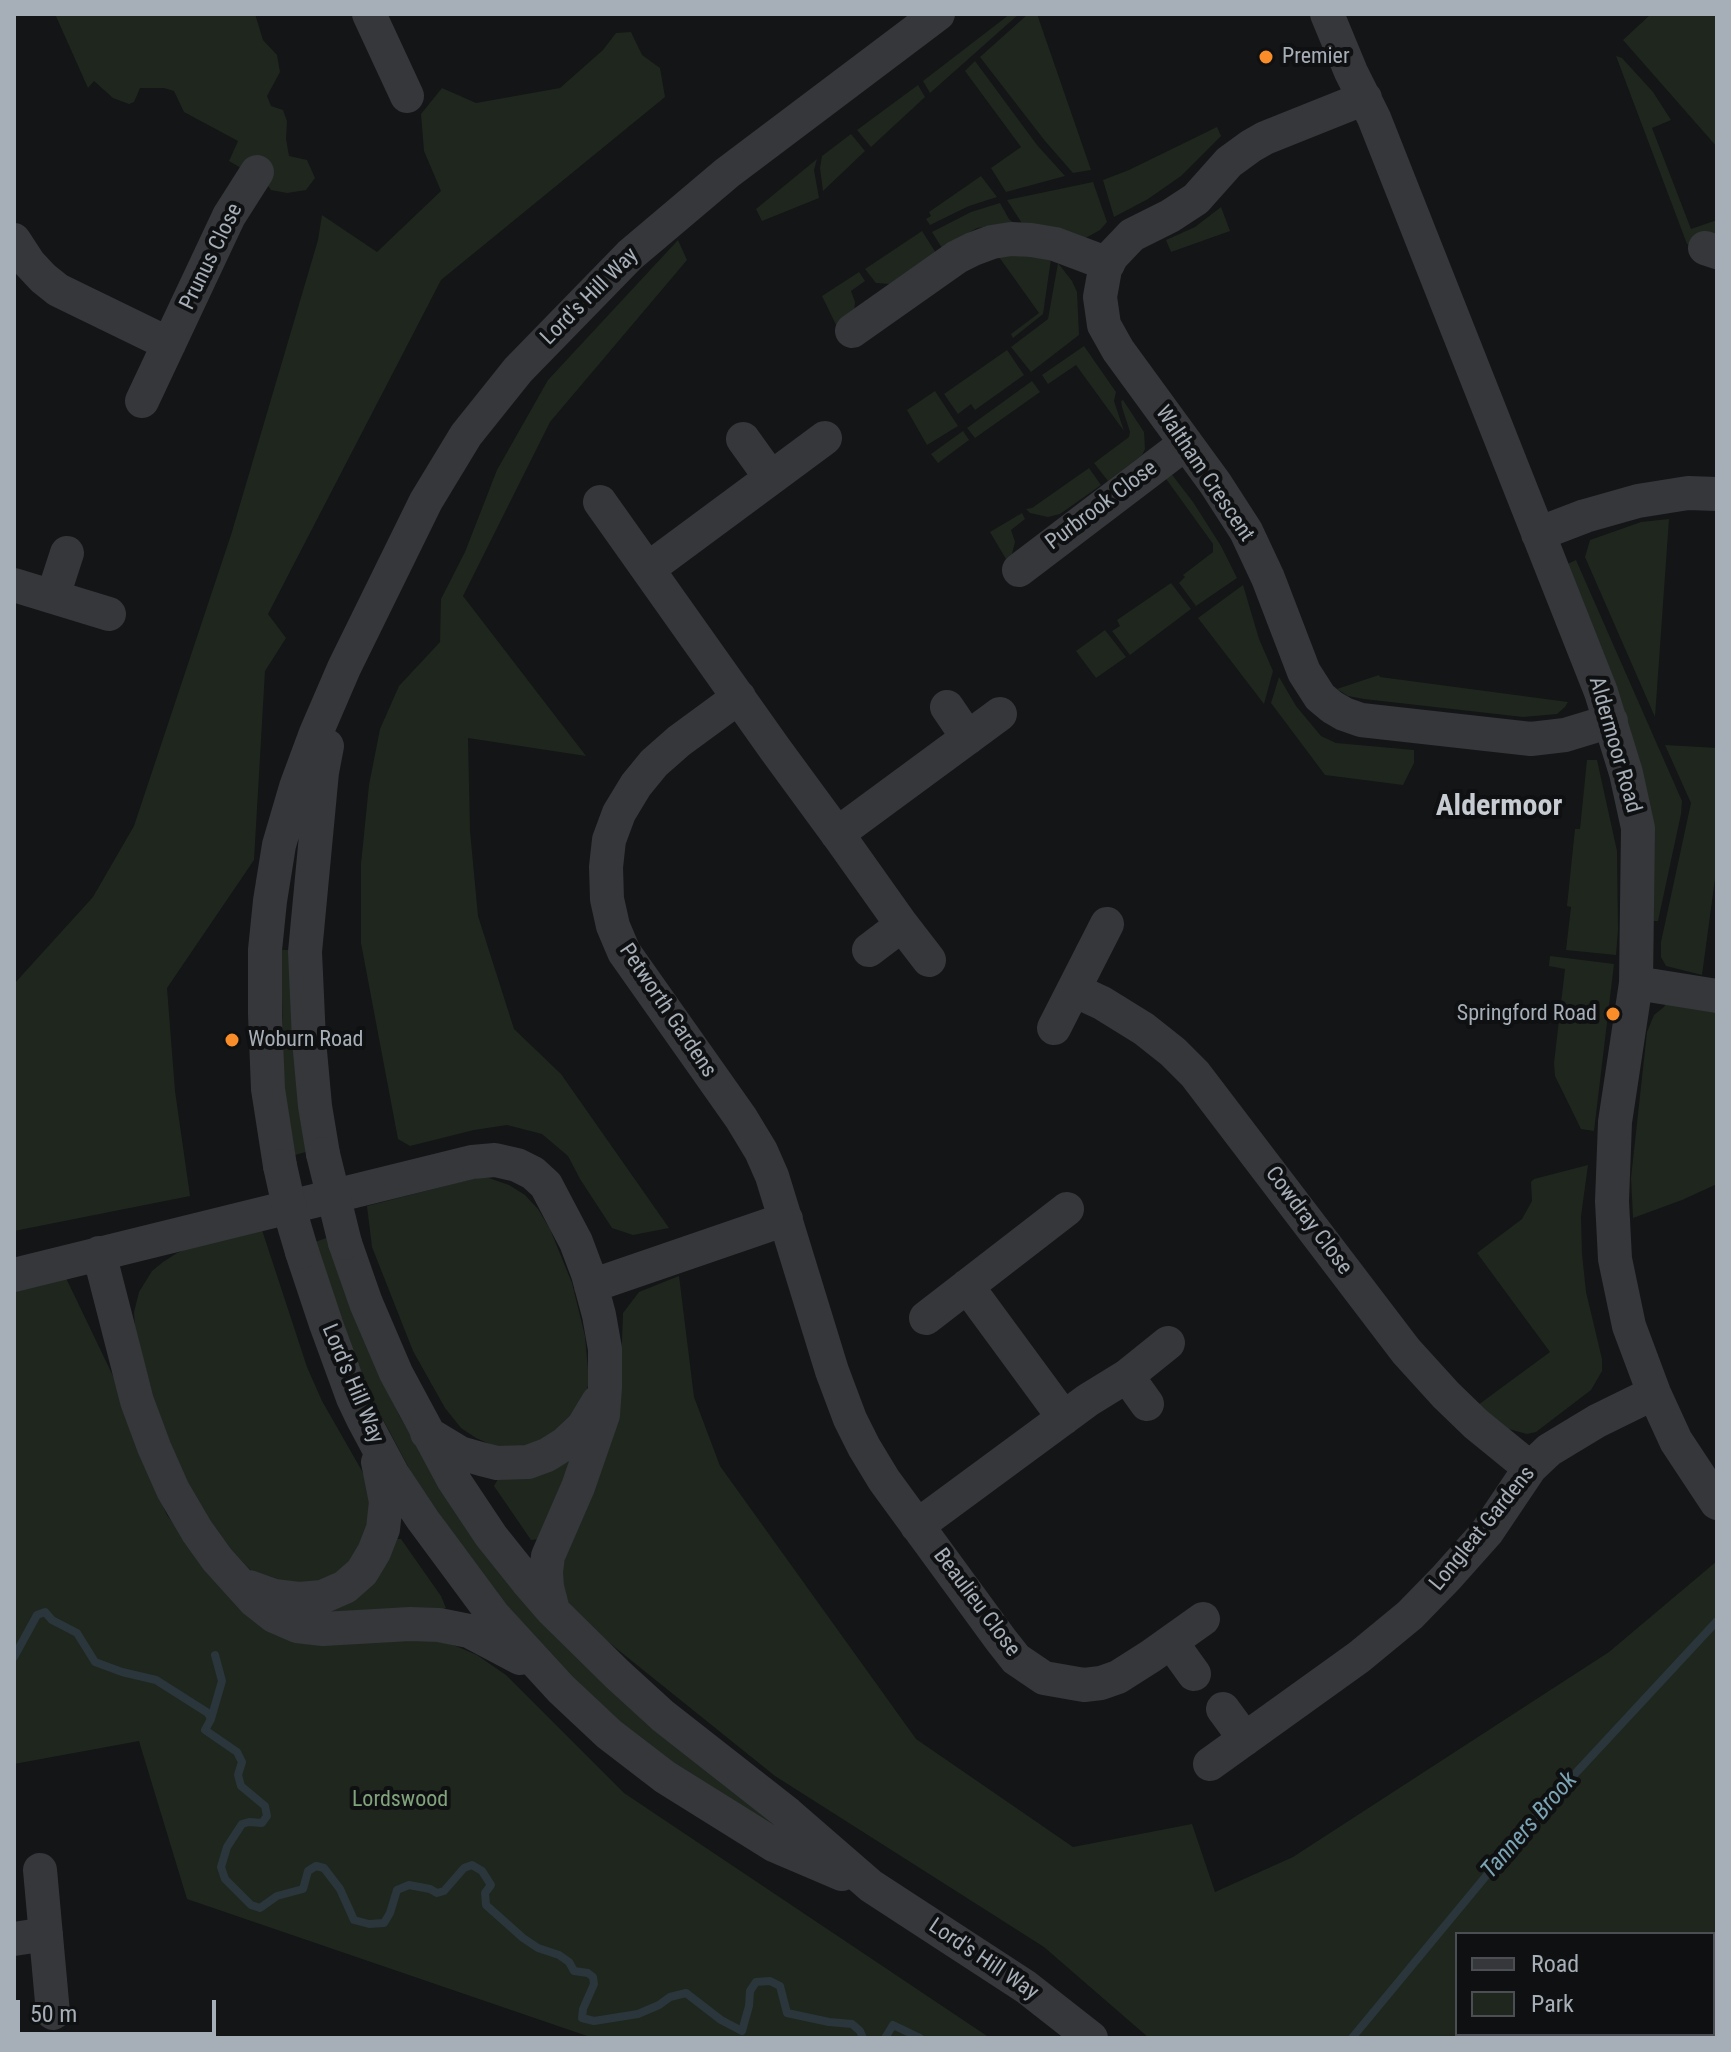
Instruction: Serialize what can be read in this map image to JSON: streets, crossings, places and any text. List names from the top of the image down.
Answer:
{
  "streets": {
    "street": [
      "Prunus Close",
      "Lord's Hill Way",
      "Waltham Crescent",
      "Purbrook Close",
      "Aldermoor Road",
      "Petworth Gardens",
      "Cowdray Close",
      "Longleat Gardens",
      "Beaulieu Close"
    ]
  },
  "crossings": [
    ["Waltham Crescent", "Purbrook Close"],
    ["Waltham Crescent", "Aldermoor Road"],
    ["Aldermoor Road", "Longleat Gardens"],
    ["Petworth Gardens", "Beaulieu Close"],
    ["Cowdray Close", "Longleat Gardens"]
  ],
  "districts": ["Aldermoor"],
  "water": ["Tanners Brook"],
  "parks": ["Lordswood"],
  "places": ["Premier", "Springford Road", "Woburn Road"],
  "legend": ["Road", "Park"],
  "scale_bar": "50 m"
}
